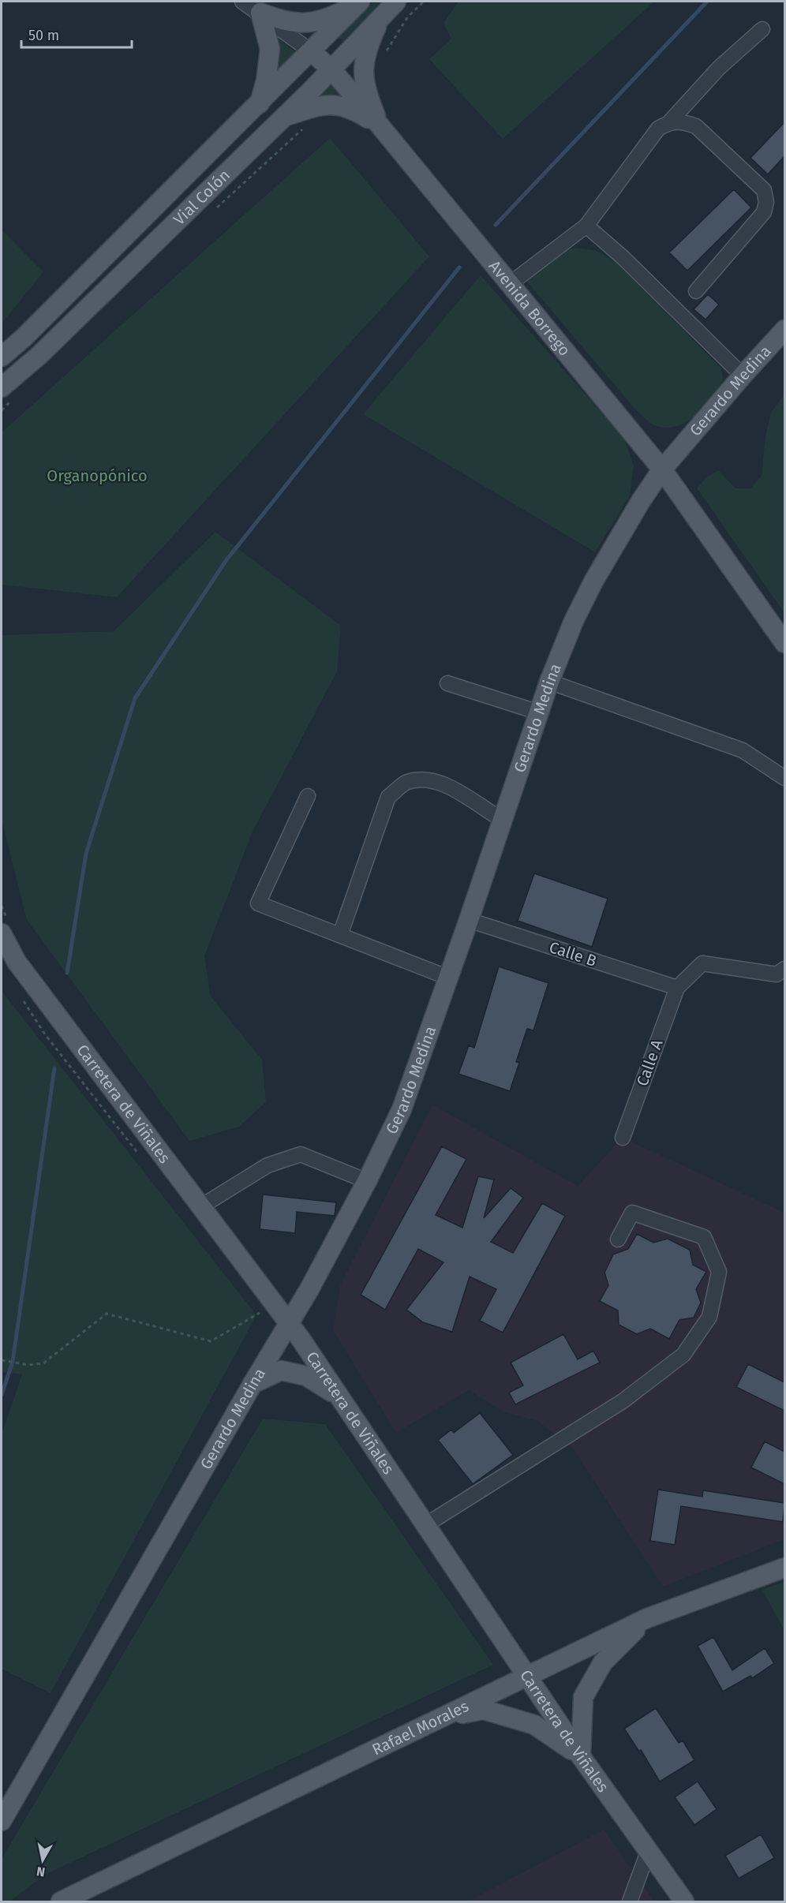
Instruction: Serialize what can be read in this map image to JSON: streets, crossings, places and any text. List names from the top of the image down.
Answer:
{
  "streets": {
    "main road": [
      "Vial Colón",
      "Avenida Borrego",
      "Gerardo Medina",
      "Carretera de Viñales",
      "Rafael Morales"
    ],
    "street": ["Calle B", "Calle A"]
  },
  "crossings": [
    ["Vial Colón", "Avenida Borrego"],
    ["Avenida Borrego", "Gerardo Medina"],
    ["Gerardo Medina", "Calle B"],
    ["Gerardo Medina", "Carretera de Viñales"],
    ["Calle B", "Calle A"],
    ["Carretera de Viñales", "Rafael Morales"]
  ],
  "parks": ["Organopónico"],
  "scale_bar": "50 m",
  "north": "bottom"
}
